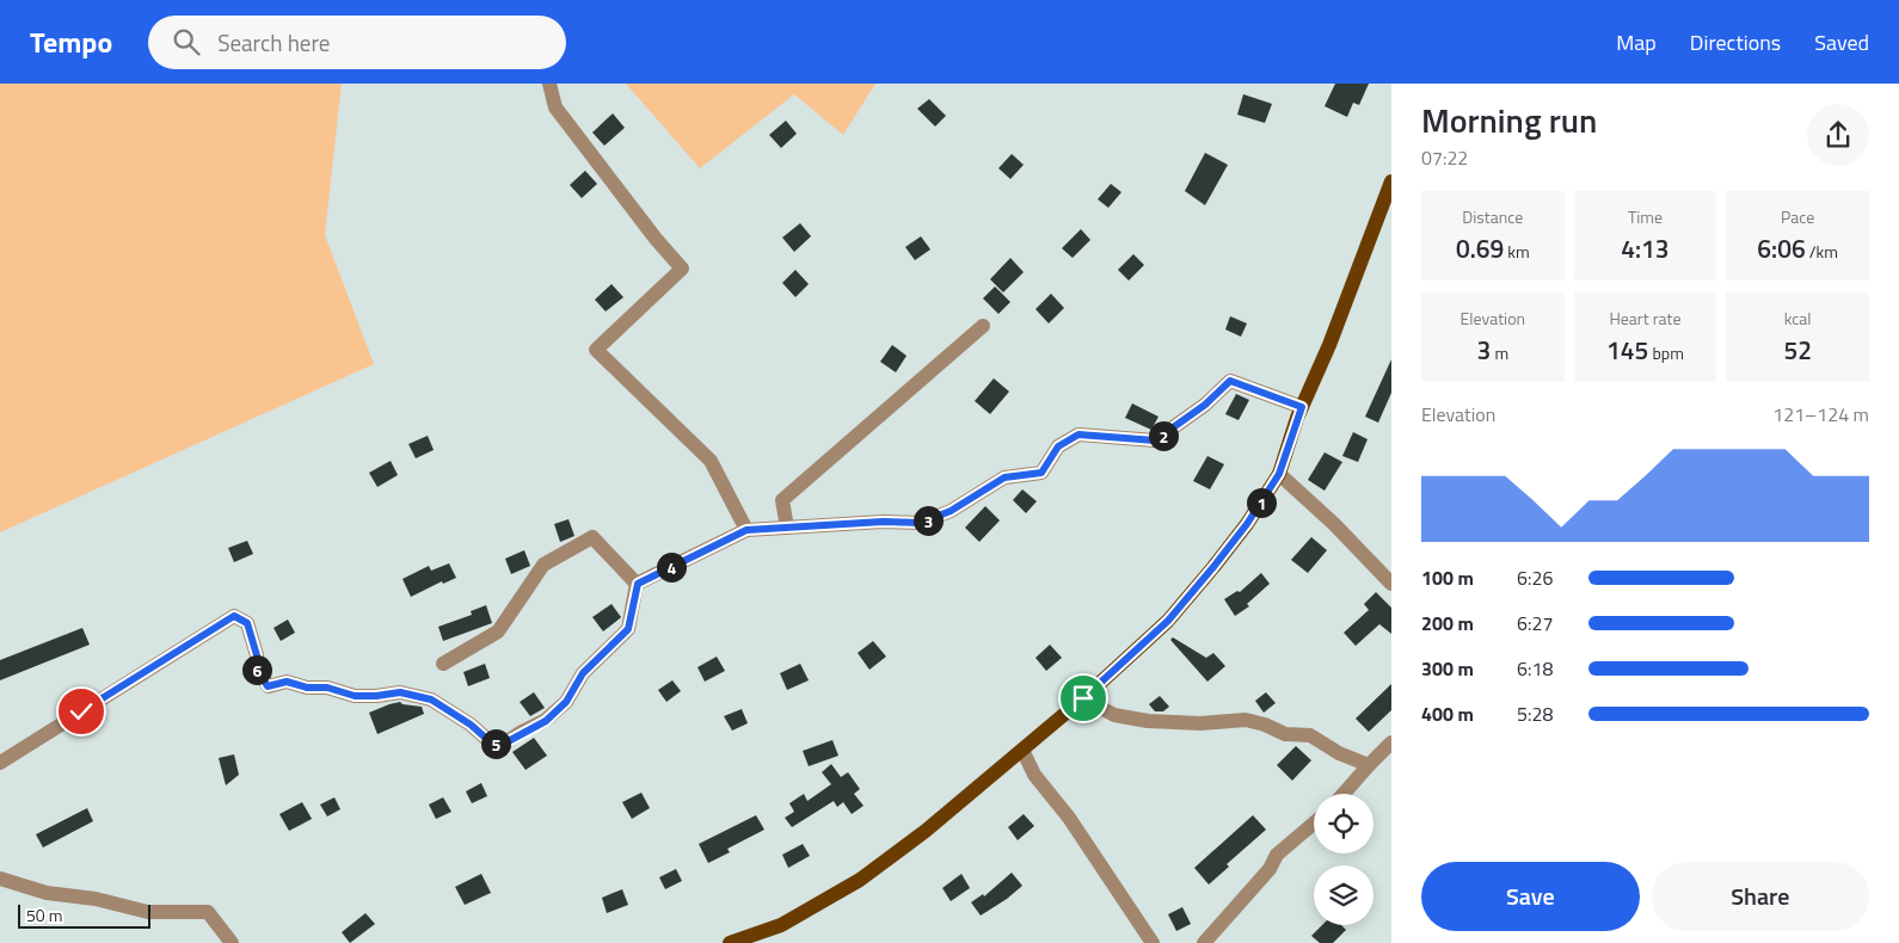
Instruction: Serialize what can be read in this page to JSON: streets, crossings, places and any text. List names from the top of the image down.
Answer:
{
  "scale_bar": "50 m",
  "page": {
    "header": "Tempo",
    "search": "Search here",
    "nav": ["Map", "Directions", "Saved"],
    "heading": ["Morning run", "07:22"],
    "stats": [
      ["Distance", "0.69 km"],
      ["Time", "4:13"],
      ["Pace", "6:06 /km"],
      ["Elevation", "3 m"],
      ["Heart rate", "145 bpm"],
      ["kcal", "52"]
    ],
    "chart": ["Elevation", "121–124 m"],
    "pins": [
      "2",
      "1",
      "3",
      "4",
      "6",
      "5"
    ],
    "list": [
      {
        "name": "100 m",
        "note": "6:26"
      },
      {
        "name": "200 m",
        "note": "6:27"
      },
      {
        "name": "300 m",
        "note": "6:18"
      },
      {
        "name": "400 m",
        "note": "5:28"
      }
    ],
    "buttons": ["Save", "Share"],
    "scale": "50 m"
  }
}
